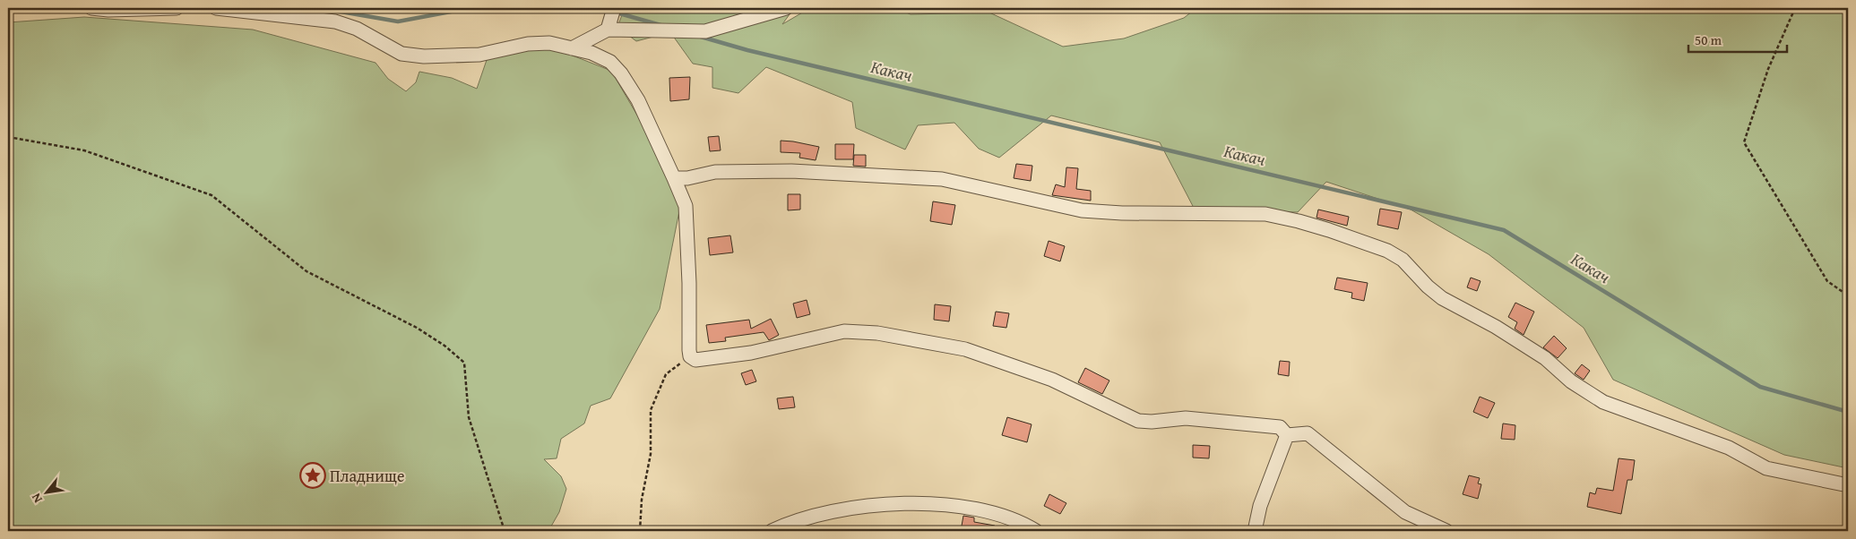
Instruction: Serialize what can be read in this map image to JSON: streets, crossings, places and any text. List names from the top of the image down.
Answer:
{
  "water": ["Какач"],
  "places": {
    "place": ["Пладнище"]
  },
  "scale_bar": "50 m",
  "north": "bottom left"
}
